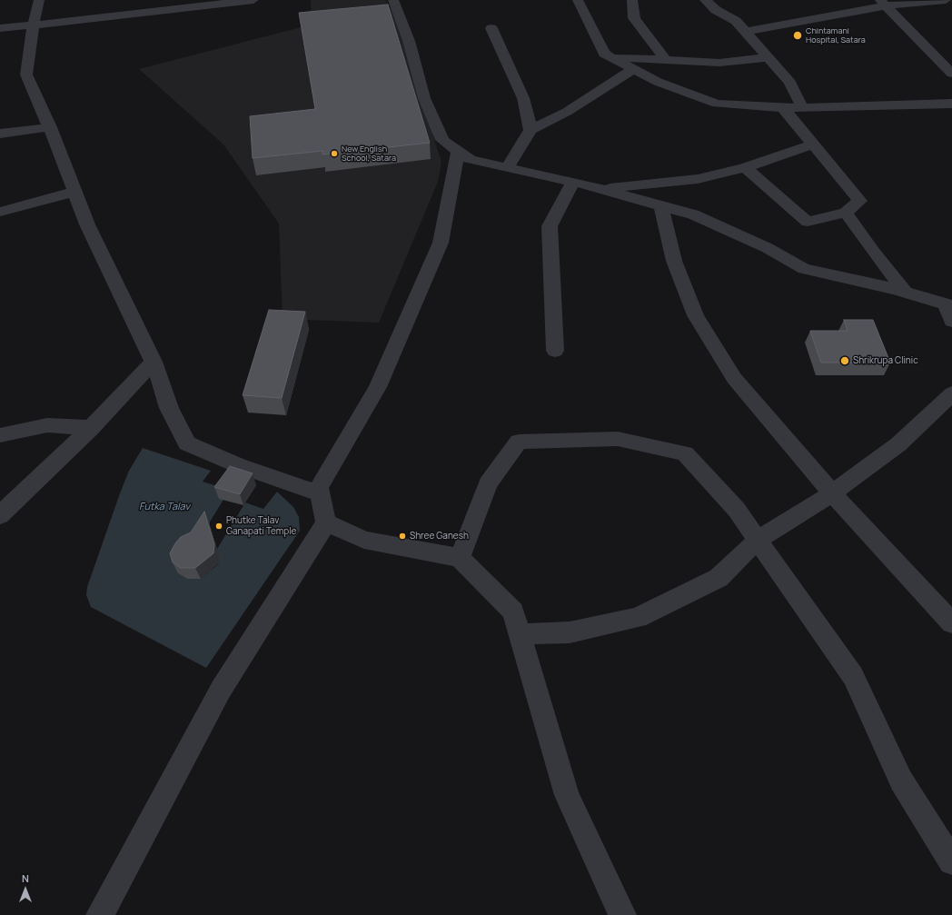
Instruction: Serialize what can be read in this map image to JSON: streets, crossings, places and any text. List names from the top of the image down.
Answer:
{
  "water": ["Futka Talav"],
  "places": [
    "Chintamani Hospital, Satara",
    "New English School, Satara",
    "Shrikrupa Clinic",
    "Phutke Talav Ganapati Temple",
    "Shree Ganesh"
  ],
  "north": "top"
}
